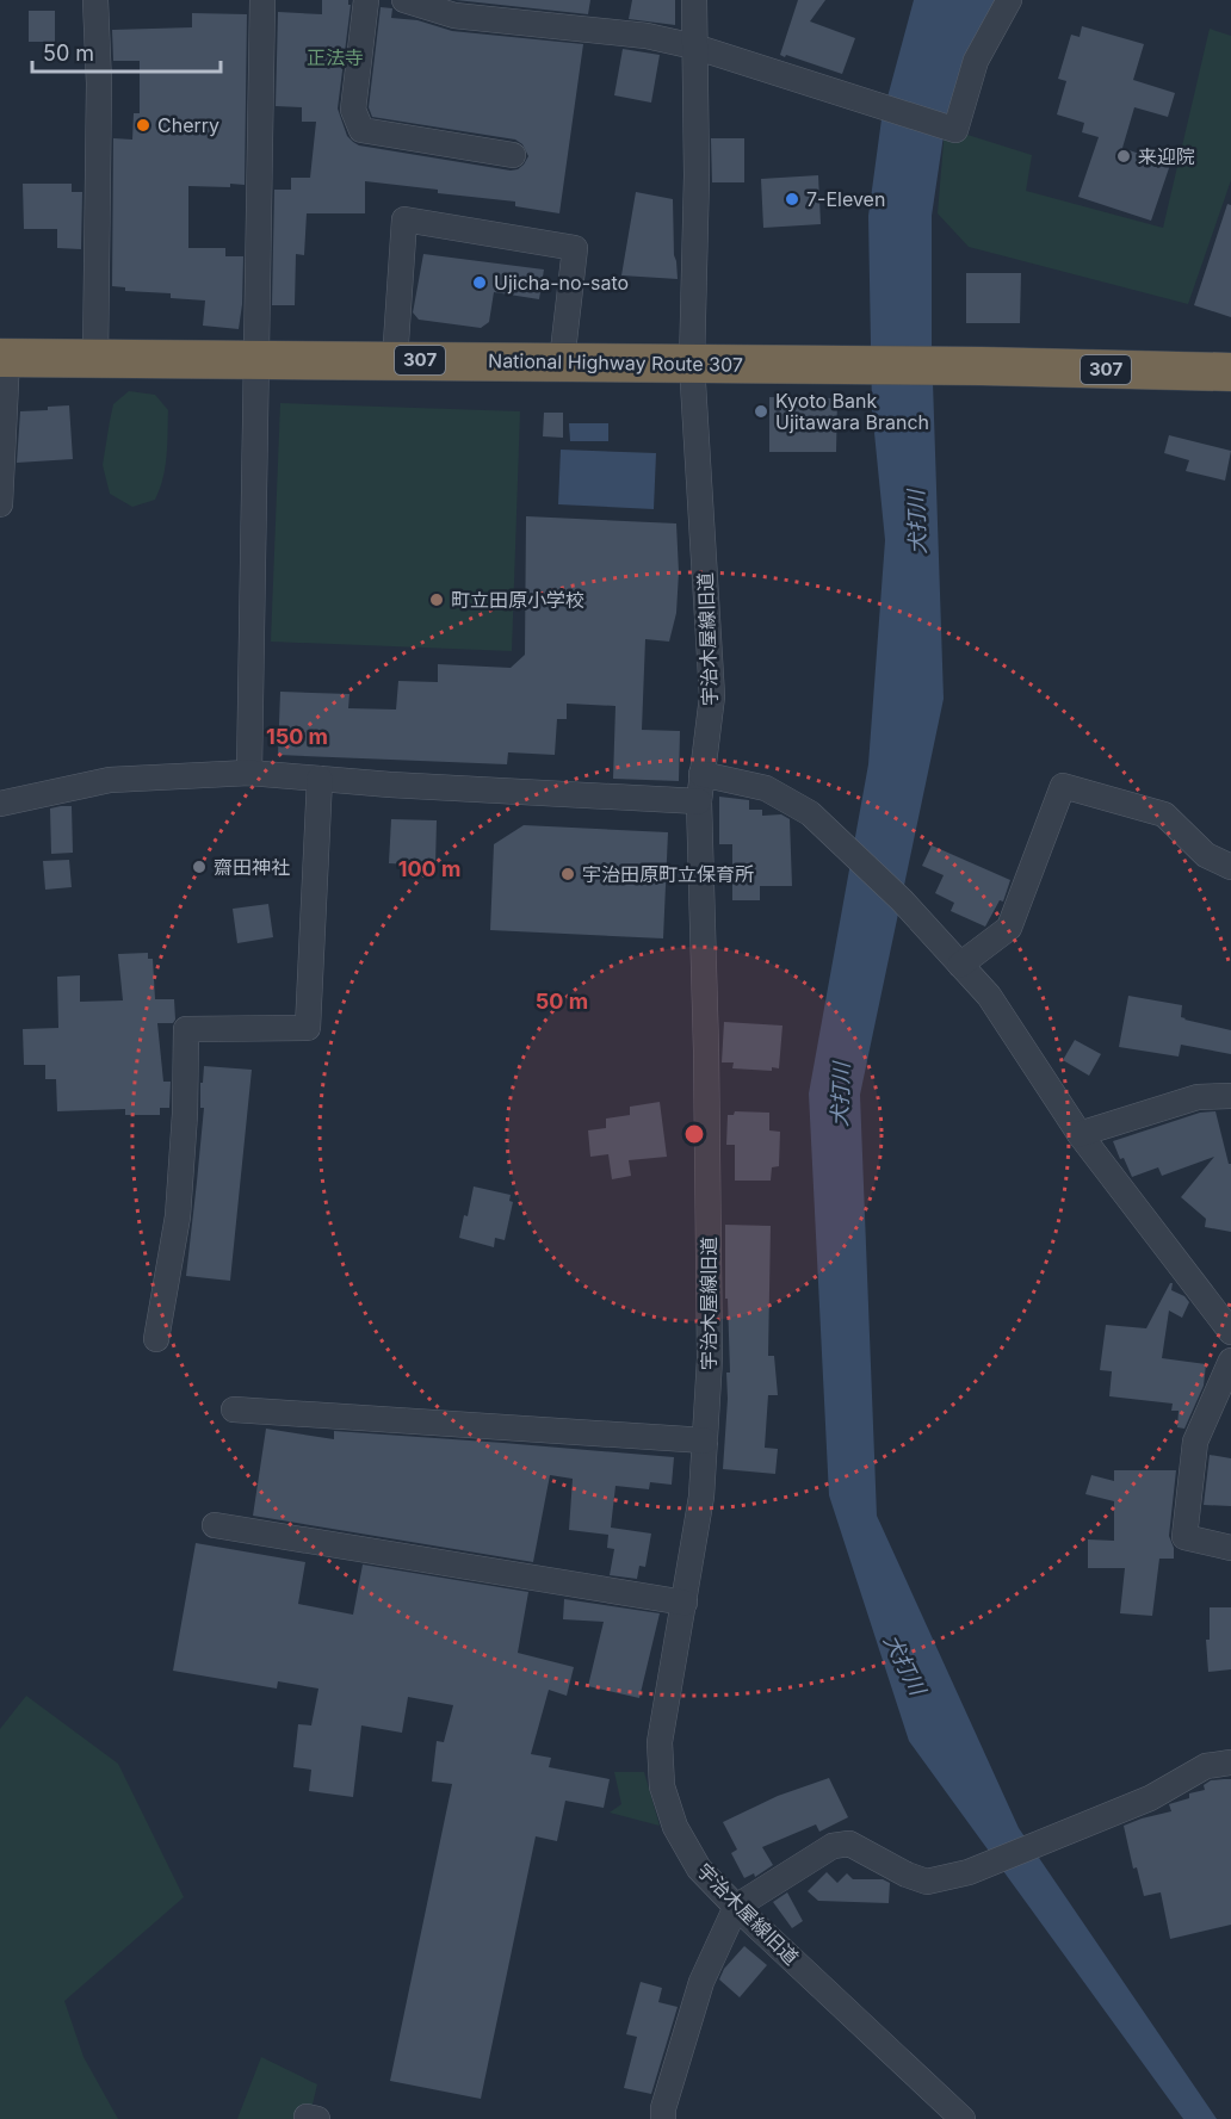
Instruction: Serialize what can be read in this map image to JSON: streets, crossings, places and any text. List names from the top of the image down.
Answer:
{
  "streets": {
    "highway": ["307", "National Highway Route 307"],
    "street": ["宇治木屋線旧道"]
  },
  "crossings": [
    ["National Highway Route 307", "宇治木屋線旧道"]
  ],
  "water": ["犬打川"],
  "parks": ["正法寺"],
  "places": [
    "Cherry",
    "来迎院",
    "7-Eleven",
    "Ujicha-no-sato",
    "Kyoto Bank Ujitawara Branch",
    "町立田原小学校",
    "齋田神社",
    "宇治田原町立保育所"
  ],
  "scale_bar": "50 m",
  "rings": ["150 m", "100 m", "50 m"]
}
